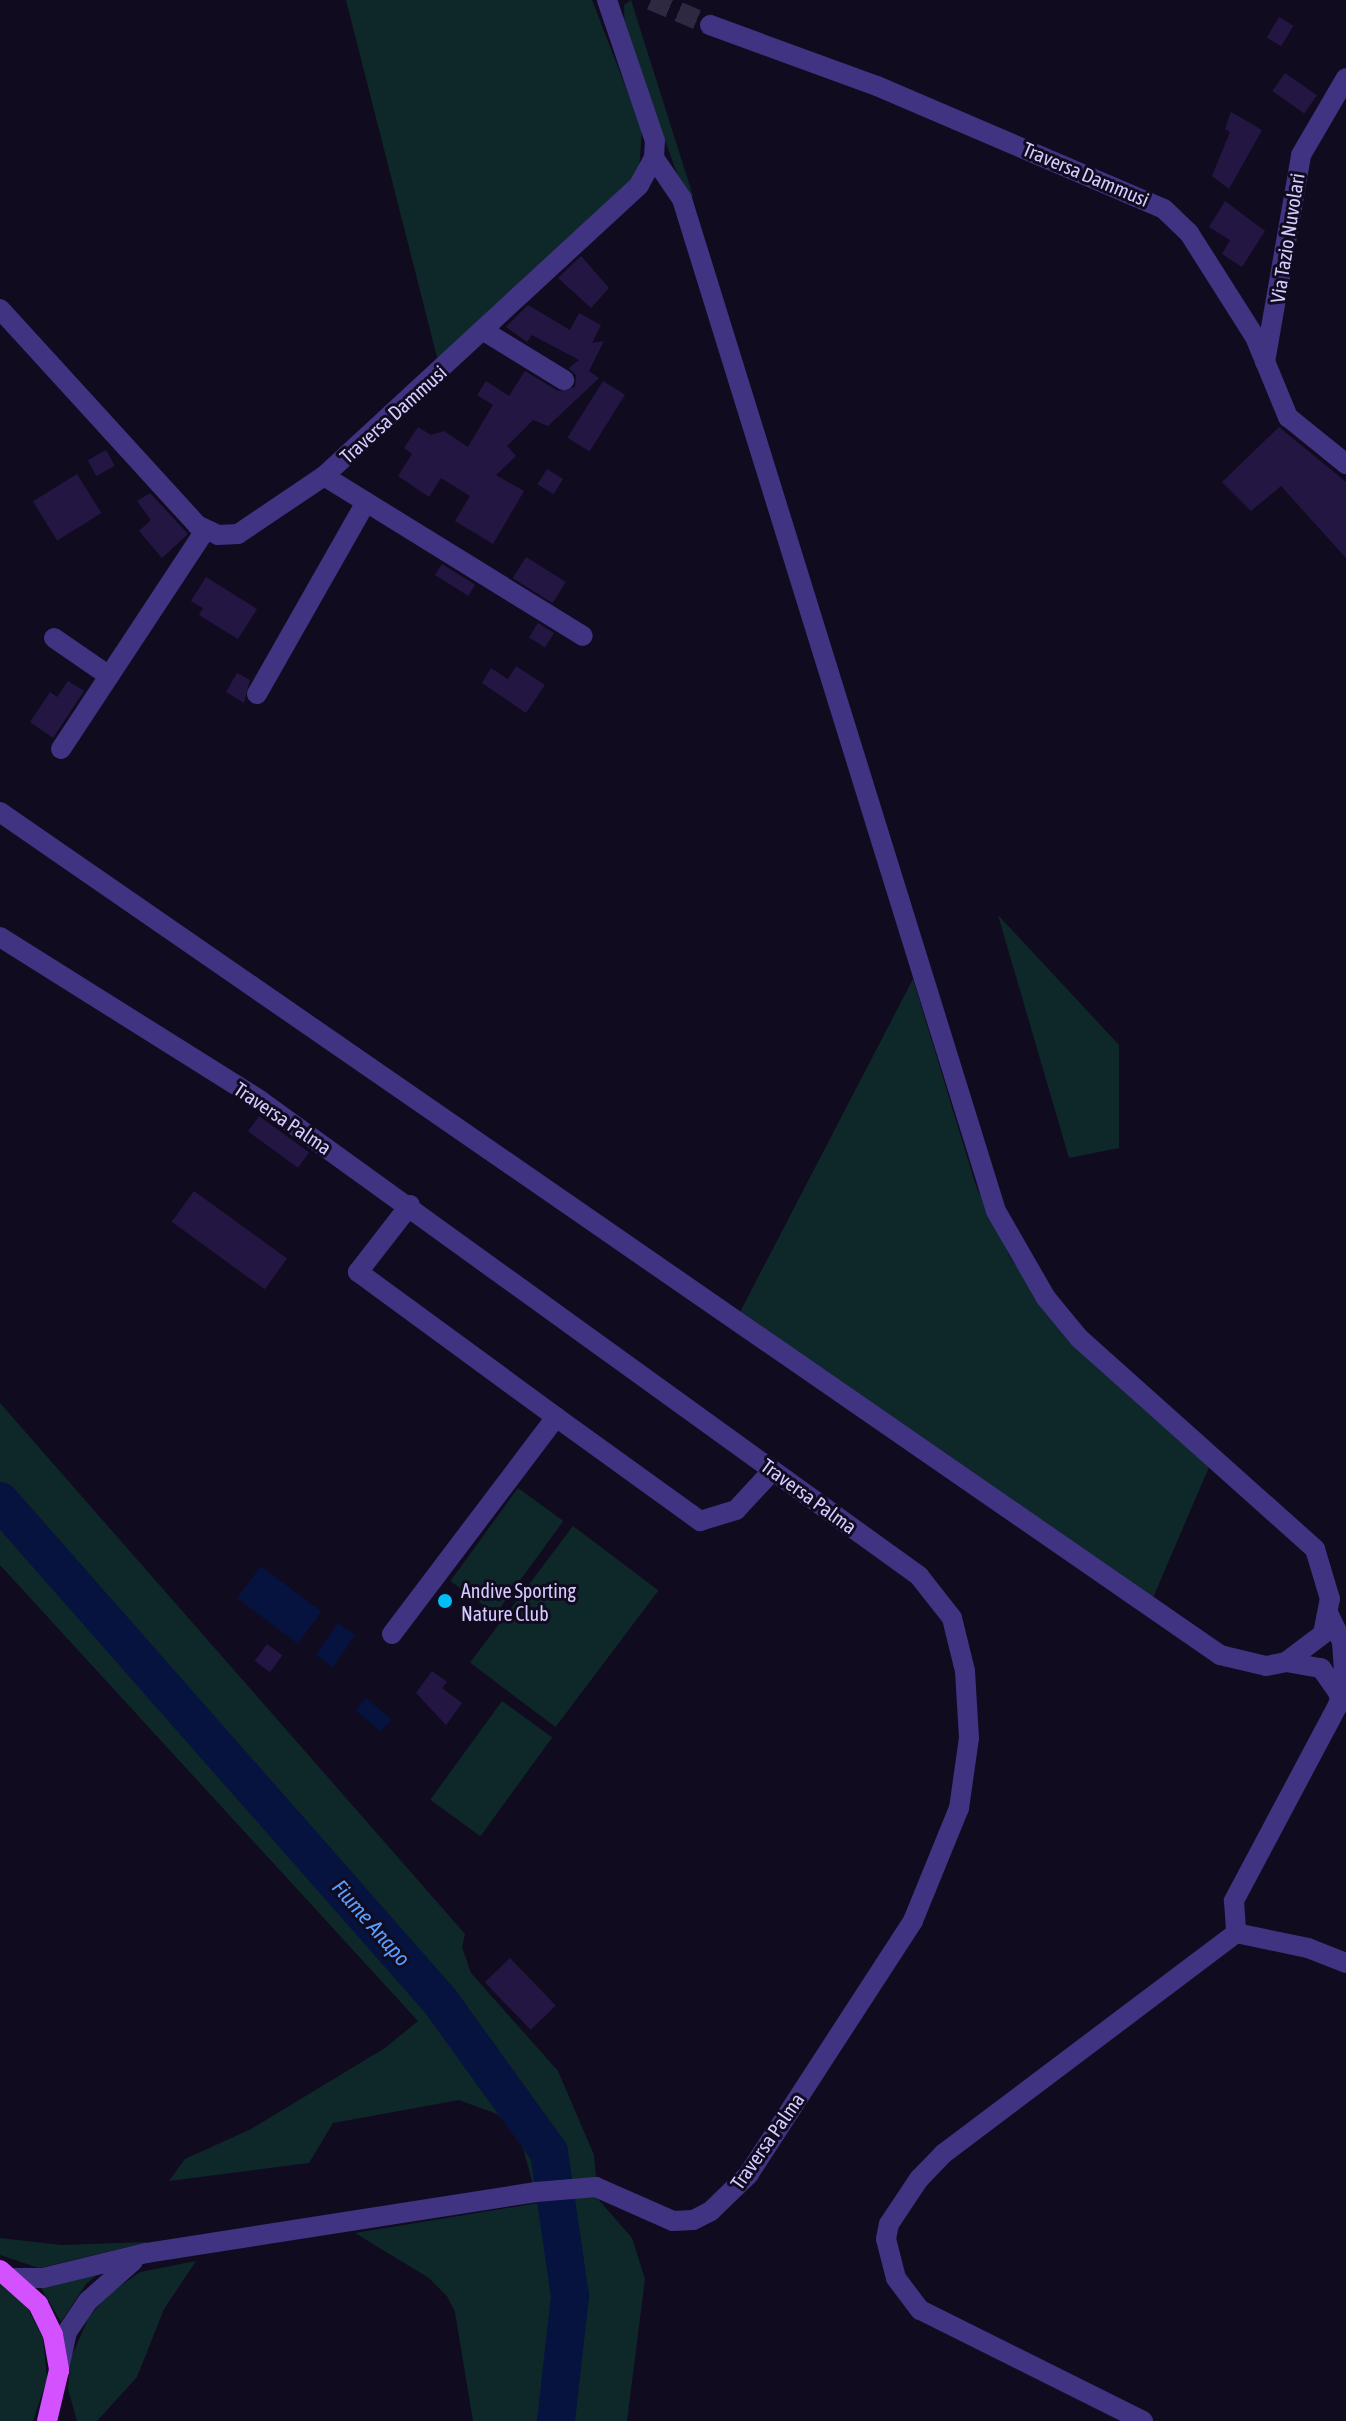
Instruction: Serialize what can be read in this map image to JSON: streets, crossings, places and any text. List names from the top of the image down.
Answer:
{
  "streets": {
    "street": ["Traversa Dammusi", "Via Tazio Nuvolari", "Traversa Palma"]
  },
  "crossings": [
    ["Traversa Dammusi", "Via Tazio Nuvolari"]
  ],
  "water": ["Fiume Anapo"],
  "places": ["Andive Sporting Nature Club"]
}
